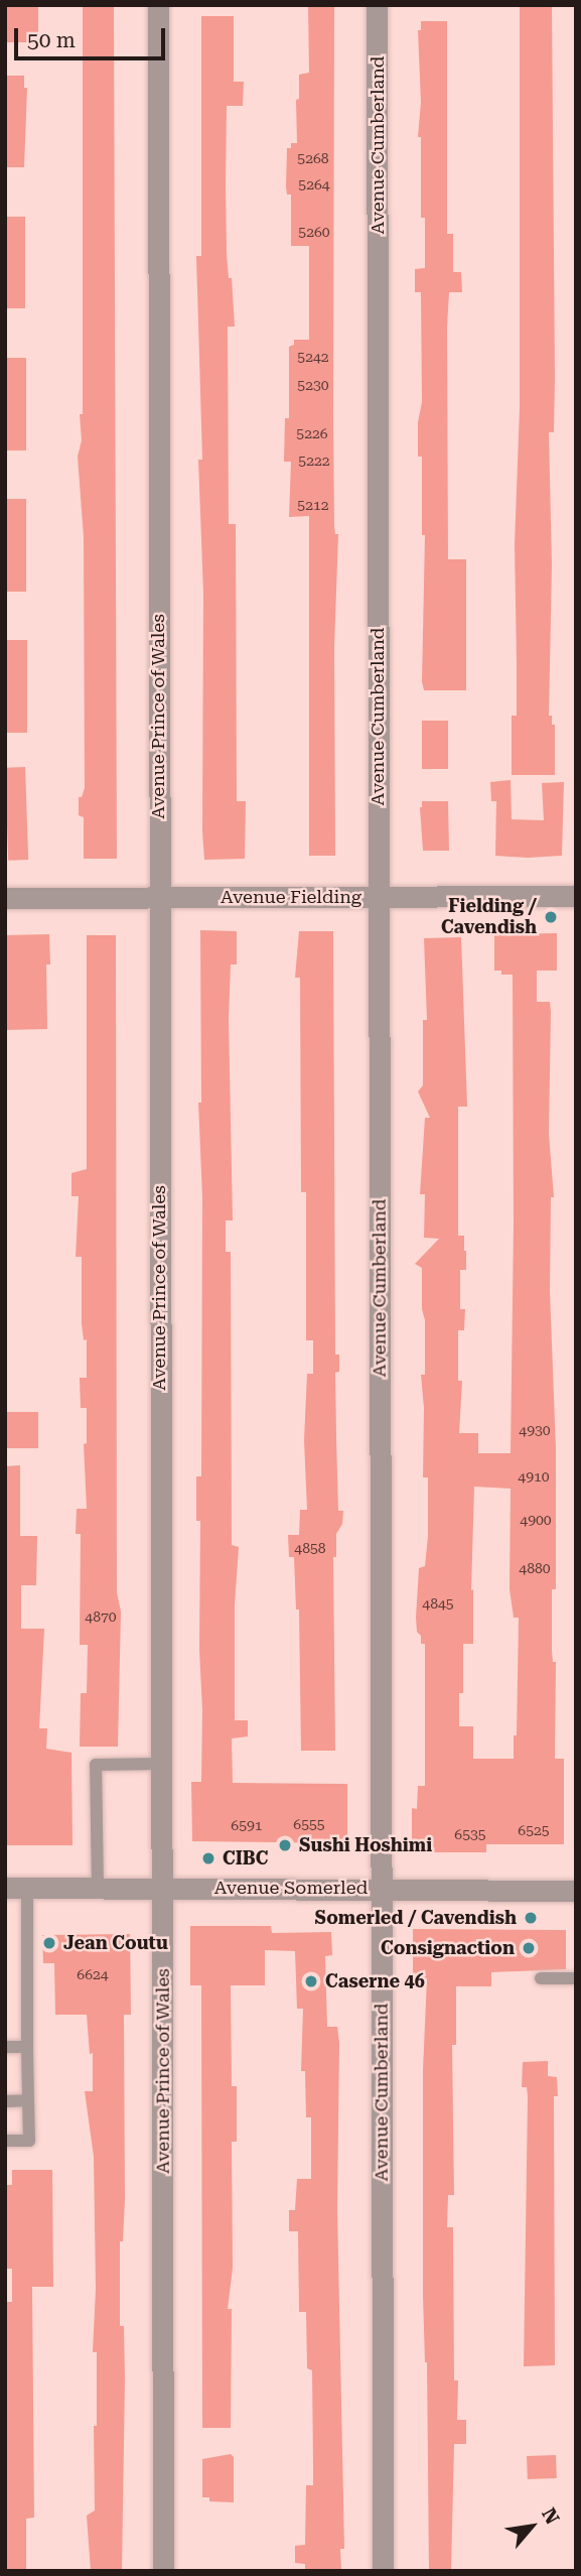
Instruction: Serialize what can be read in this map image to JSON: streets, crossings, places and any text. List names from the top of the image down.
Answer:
{
  "streets": {
    "street": [
      "Avenue Cumberland",
      "Avenue Prince of Wales",
      "Avenue Fielding",
      "Avenue Somerled"
    ]
  },
  "crossings": [
    ["Avenue Cumberland", "Avenue Fielding"],
    ["Avenue Cumberland", "Avenue Somerled"],
    ["Avenue Prince of Wales", "Avenue Fielding"],
    ["Avenue Prince of Wales", "Avenue Somerled"]
  ],
  "places": [
    "Fielding / Cavendish",
    "Sushi Hoshimi",
    "CIBC",
    "Somerled / Cavendish",
    "Jean Coutu",
    "Consignaction",
    "Caserne 46"
  ],
  "house_numbers": [
    "5268",
    "5264",
    "5260",
    "5242",
    "5230",
    "5226",
    "5222",
    "5212",
    "4930",
    "4910",
    "4900",
    "4858",
    "4880",
    "4845",
    "4870",
    "6555",
    "6591",
    "6525",
    "6535",
    "6624"
  ],
  "scale_bar": "50 m",
  "north": "top right"
}
